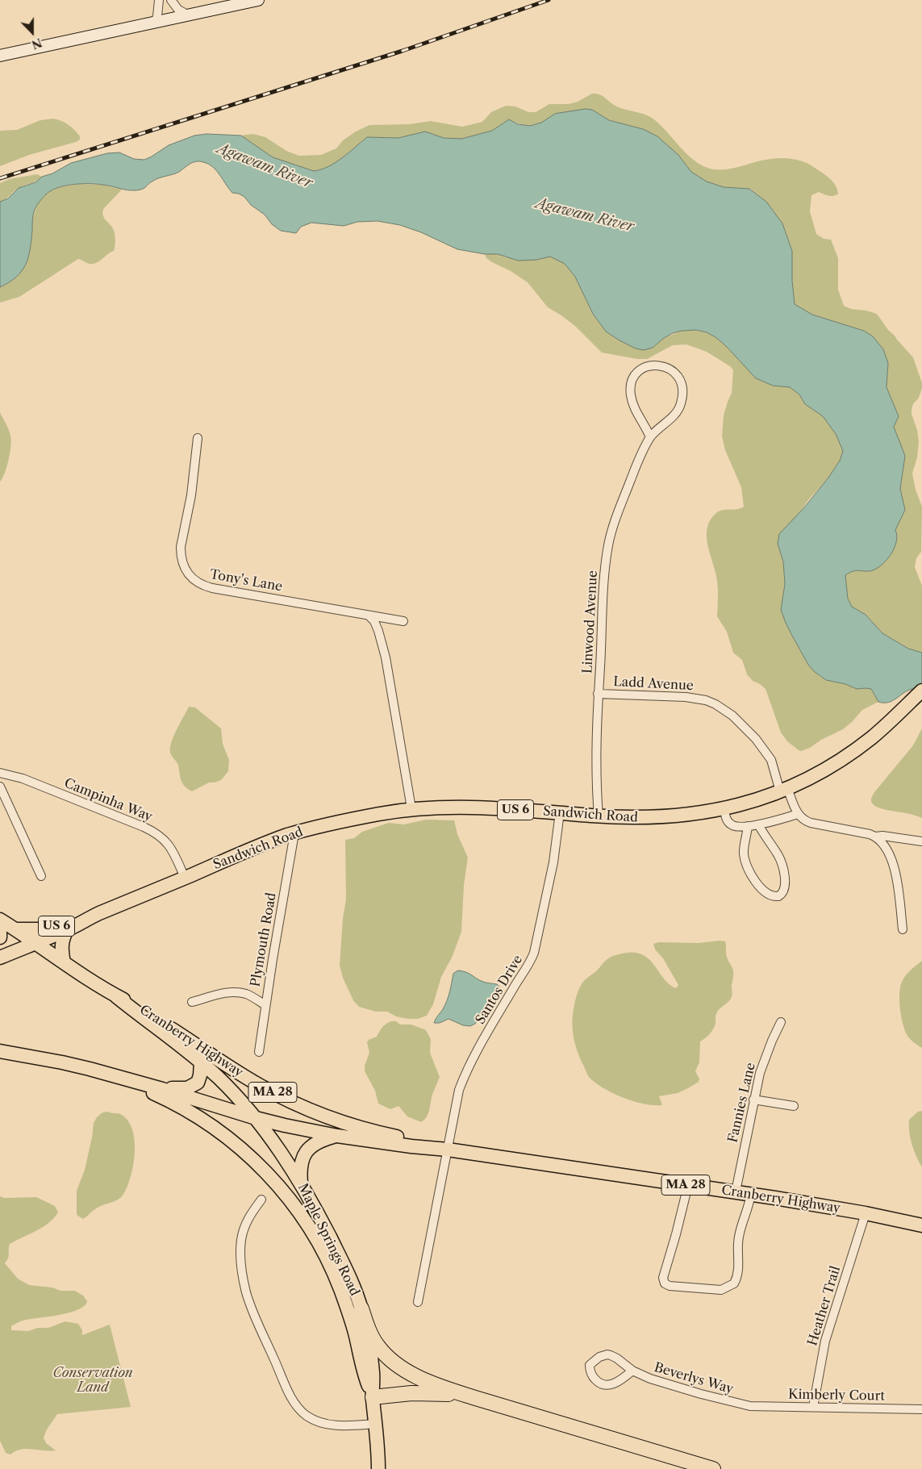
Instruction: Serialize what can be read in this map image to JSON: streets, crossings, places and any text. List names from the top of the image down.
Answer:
{
  "streets": {
    "main road": [
      "US 6",
      "Sandwich Road",
      "Cranberry Highway",
      "MA 28",
      "Maple Springs Road"
    ],
    "street": [
      "Tony's Lane",
      "Linwood Avenue",
      "Ladd Avenue",
      "Campinha Way",
      "Plymouth Road",
      "Santos Drive",
      "Fannies Lane",
      "Heather Trail",
      "Beverlys Way",
      "Kimberly Court"
    ]
  },
  "crossings": [
    ["Linwood Avenue", "Ladd Avenue"],
    ["Linwood Avenue", "Sandwich Road"],
    ["Ladd Avenue", "Sandwich Road"],
    ["Campinha Way", "Sandwich Road"],
    ["Sandwich Road", "Plymouth Road"],
    ["Sandwich Road", "Santos Drive"],
    ["Sandwich Road", "Cranberry Highway"],
    ["Santos Drive", "Cranberry Highway"],
    ["Cranberry Highway", "Fannies Lane"],
    ["Cranberry Highway", "Maple Springs Road"],
    ["Cranberry Highway", "Heather Trail"],
    ["Heather Trail", "Kimberly Court"],
    ["Beverlys Way", "Kimberly Court"]
  ],
  "water": ["Agawam River"],
  "parks": ["Conservation Land"],
  "north": "bottom"
}
